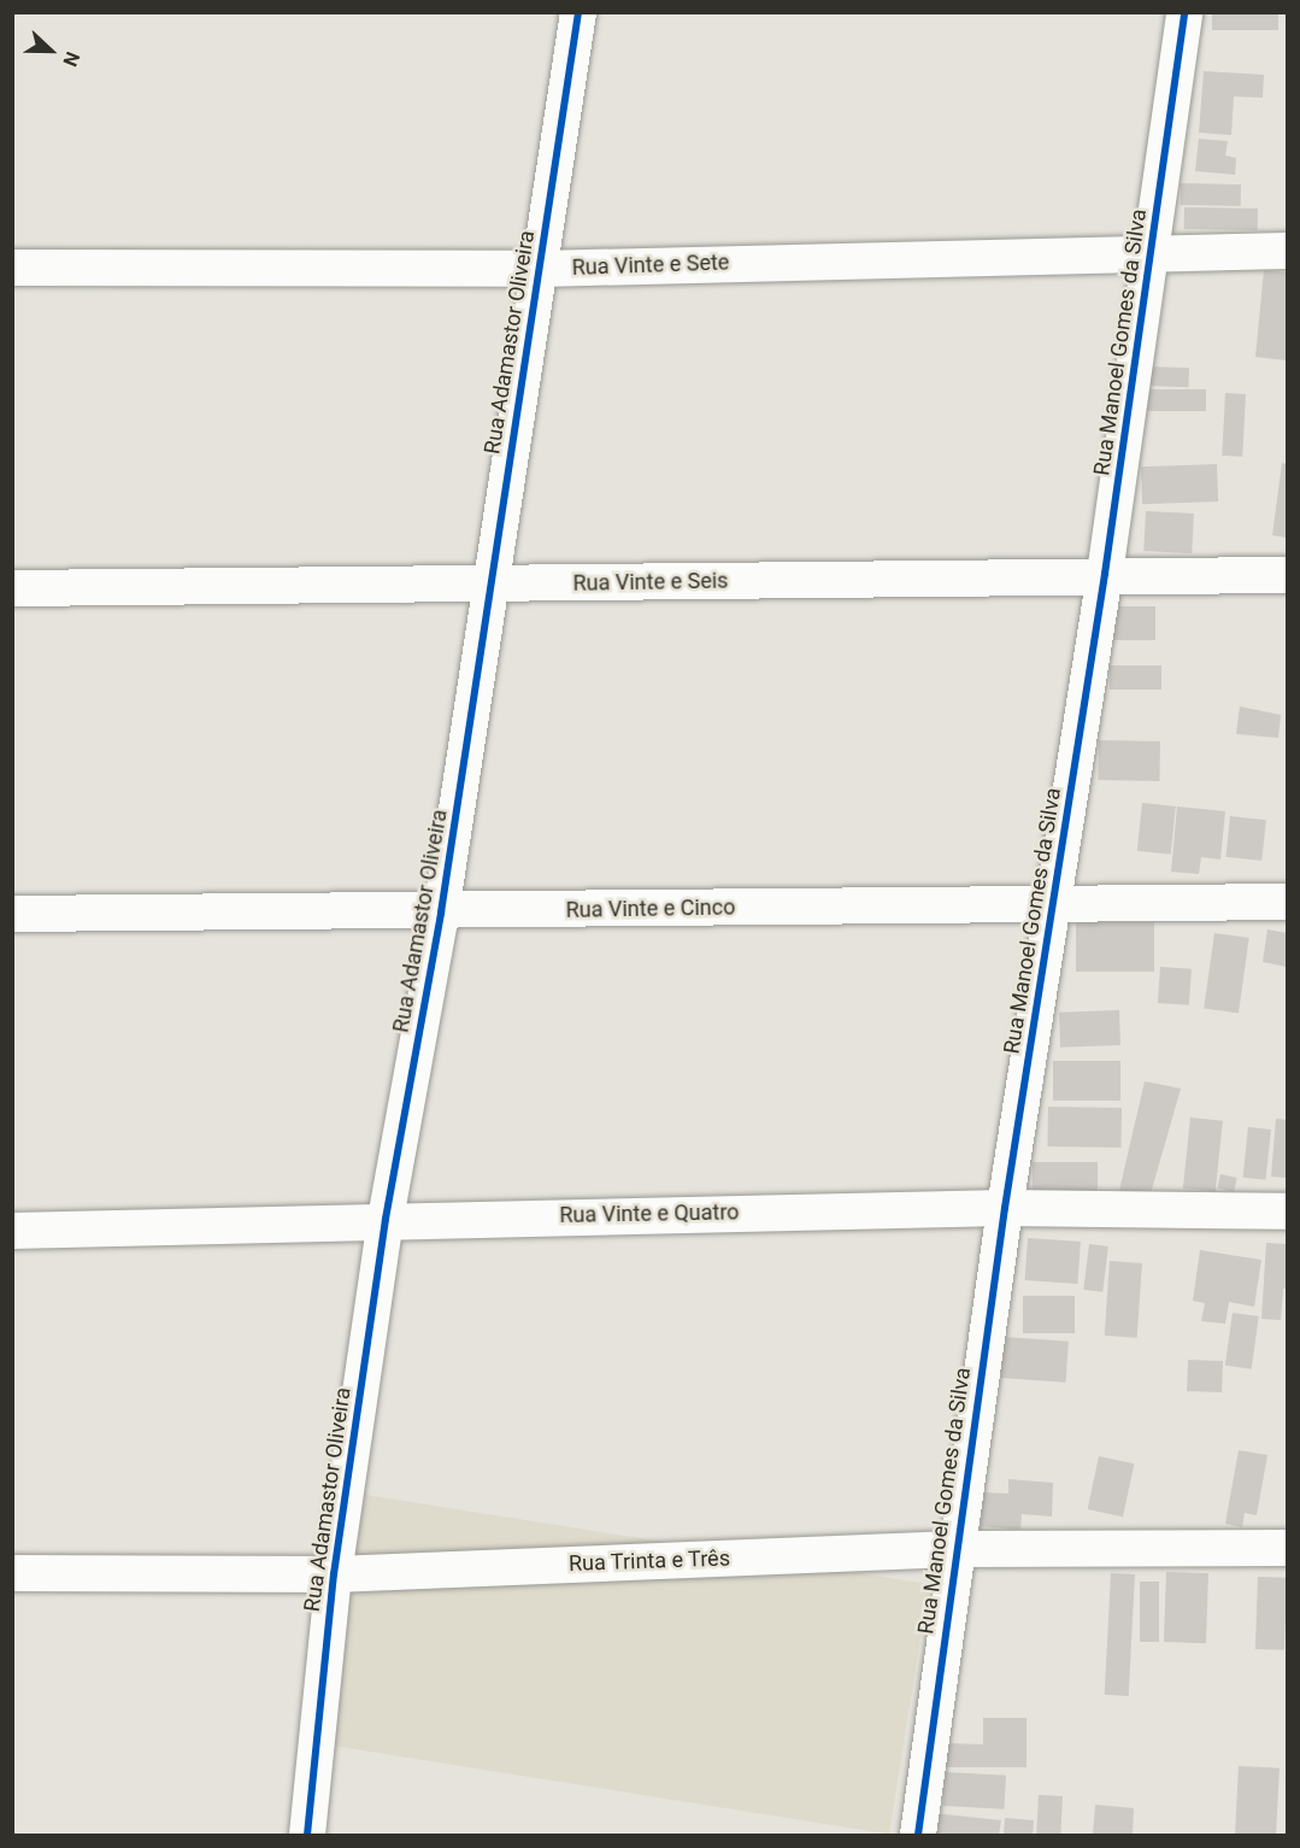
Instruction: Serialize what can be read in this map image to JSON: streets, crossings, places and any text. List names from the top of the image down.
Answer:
{
  "streets": {
    "street": [
      "Rua Vinte e Sete",
      "Rua Adamastor Oliveira",
      "Rua Manoel Gomes da Silva",
      "Rua Vinte e Seis",
      "Rua Vinte e Cinco",
      "Rua Vinte e Quatro",
      "Rua Trinta e Três"
    ]
  },
  "crossings": [
    ["Rua Vinte e Sete", "Rua Adamastor Oliveira"],
    ["Rua Vinte e Sete", "Rua Manoel Gomes da Silva"],
    ["Rua Adamastor Oliveira", "Rua Vinte e Seis"],
    ["Rua Adamastor Oliveira", "Rua Vinte e Cinco"],
    ["Rua Adamastor Oliveira", "Rua Vinte e Quatro"],
    ["Rua Adamastor Oliveira", "Rua Trinta e Três"],
    ["Rua Manoel Gomes da Silva", "Rua Vinte e Seis"],
    ["Rua Manoel Gomes da Silva", "Rua Vinte e Cinco"],
    ["Rua Manoel Gomes da Silva", "Rua Vinte e Quatro"],
    ["Rua Manoel Gomes da Silva", "Rua Trinta e Três"]
  ],
  "north": "right"
}
